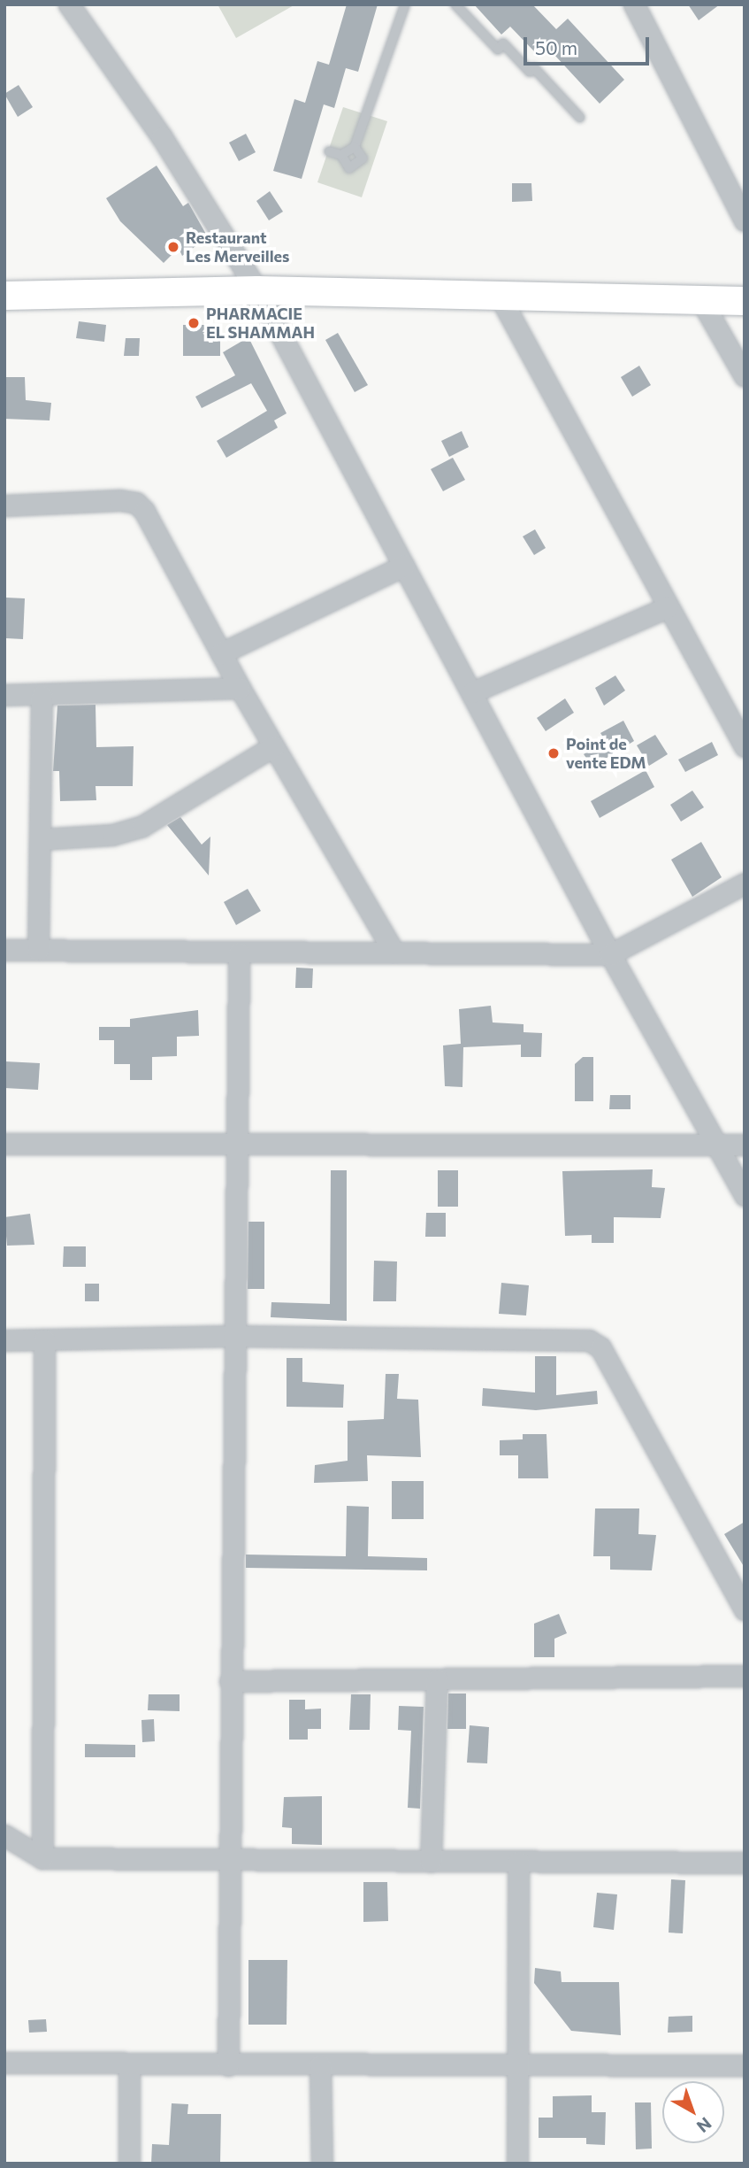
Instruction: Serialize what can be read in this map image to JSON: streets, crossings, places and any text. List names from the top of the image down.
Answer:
{
  "places": ["Restaurant Les Merveilles", "PHARMACIE EL SHAMMAH", "Point de vente EDM"],
  "scale_bar": "50 m",
  "north": "bottom right"
}
